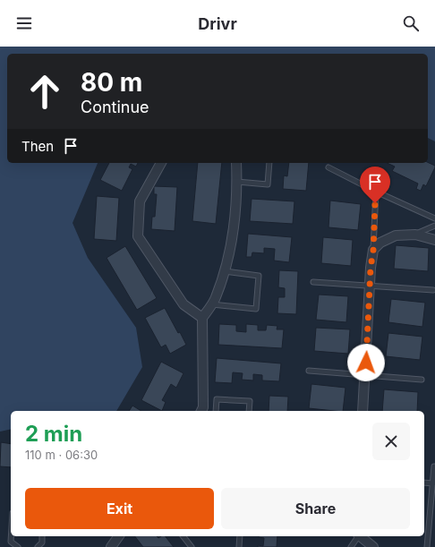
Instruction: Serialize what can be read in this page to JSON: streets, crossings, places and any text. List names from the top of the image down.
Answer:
{
  "page": {
    "header": "Drivr",
    "turn": ["80 m", "Continue"],
    "then": "Then",
    "heading": ["2 min", "110 m · 06:30"],
    "buttons": ["Exit", "Share"]
  }
}
